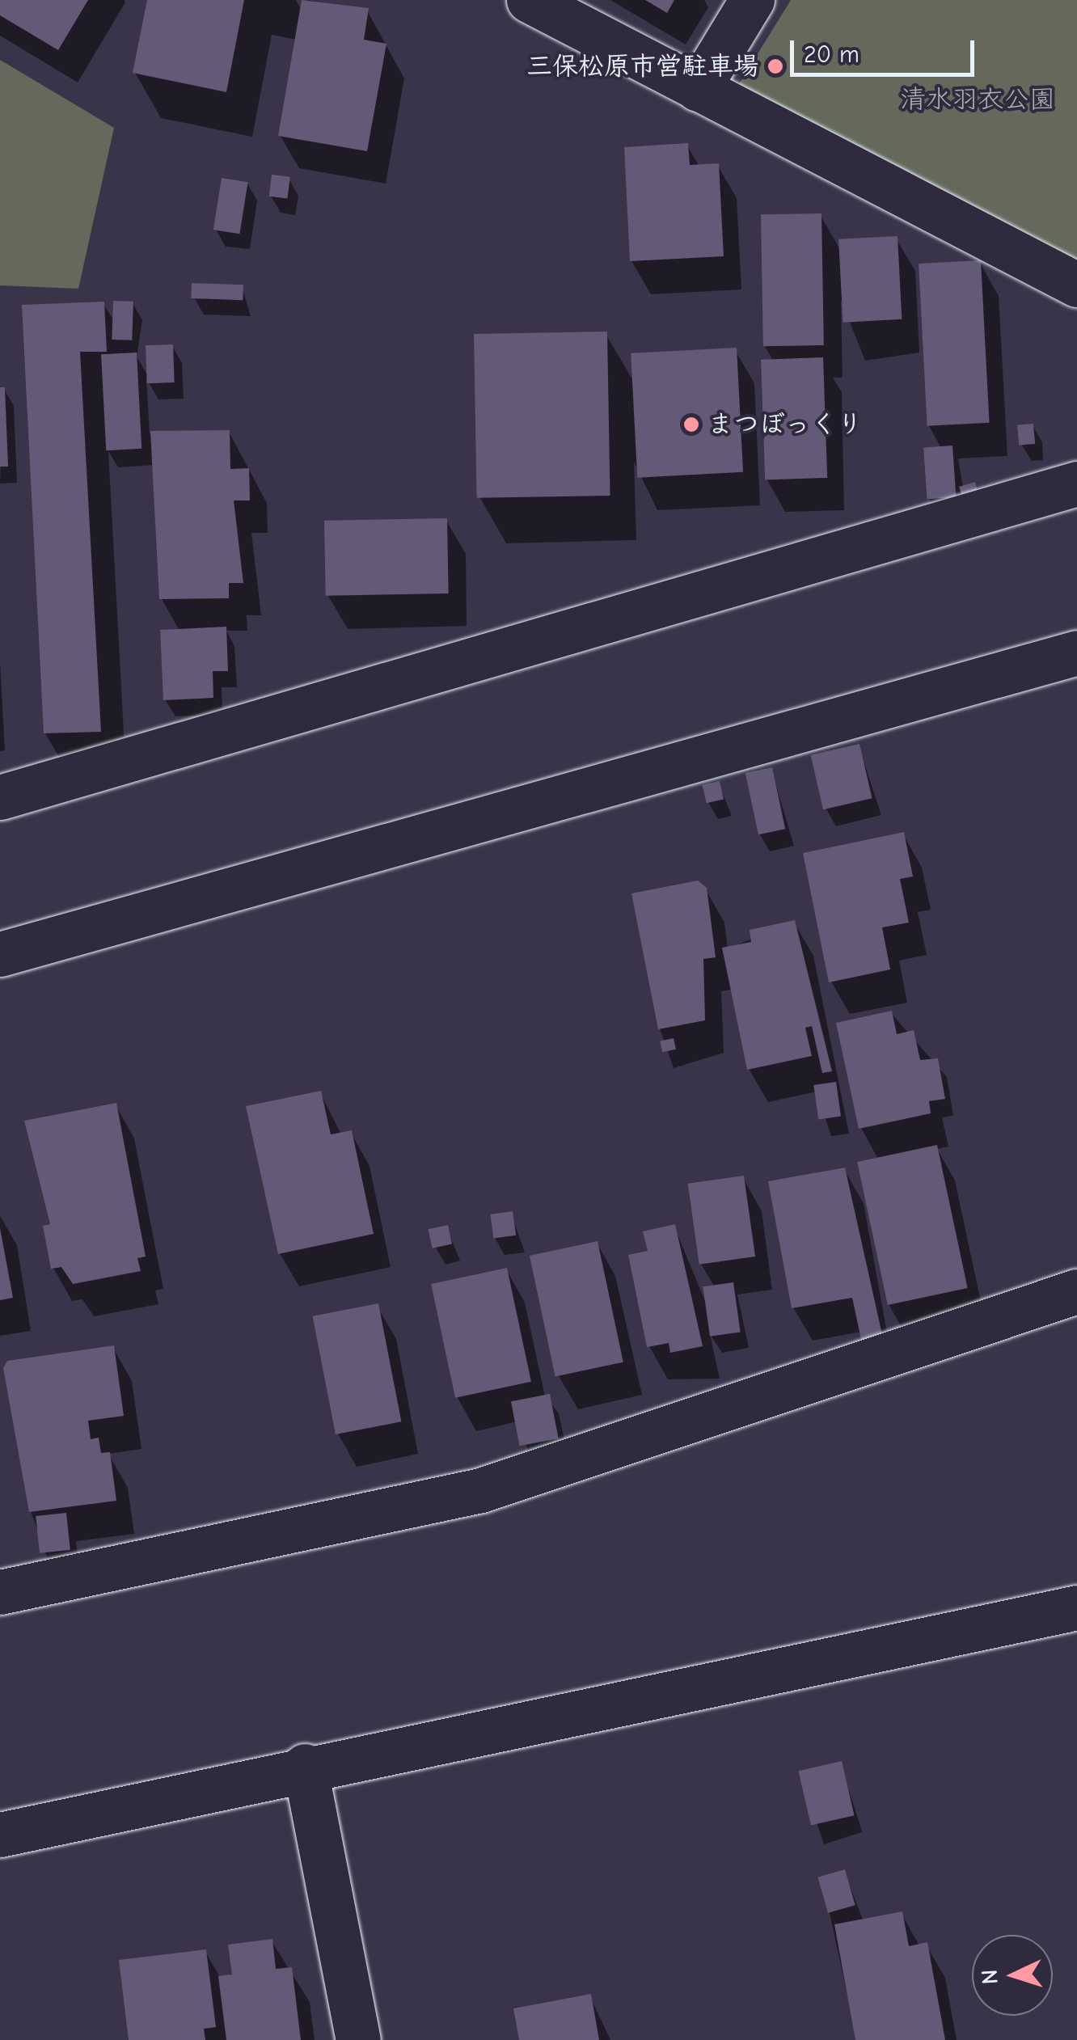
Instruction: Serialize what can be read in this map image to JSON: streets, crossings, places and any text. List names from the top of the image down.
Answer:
{
  "parks": ["清水羽衣公園"],
  "places": ["三保松原市営駐車場", "まつぼっくり"],
  "scale_bar": "20 m",
  "north": "left"
}
